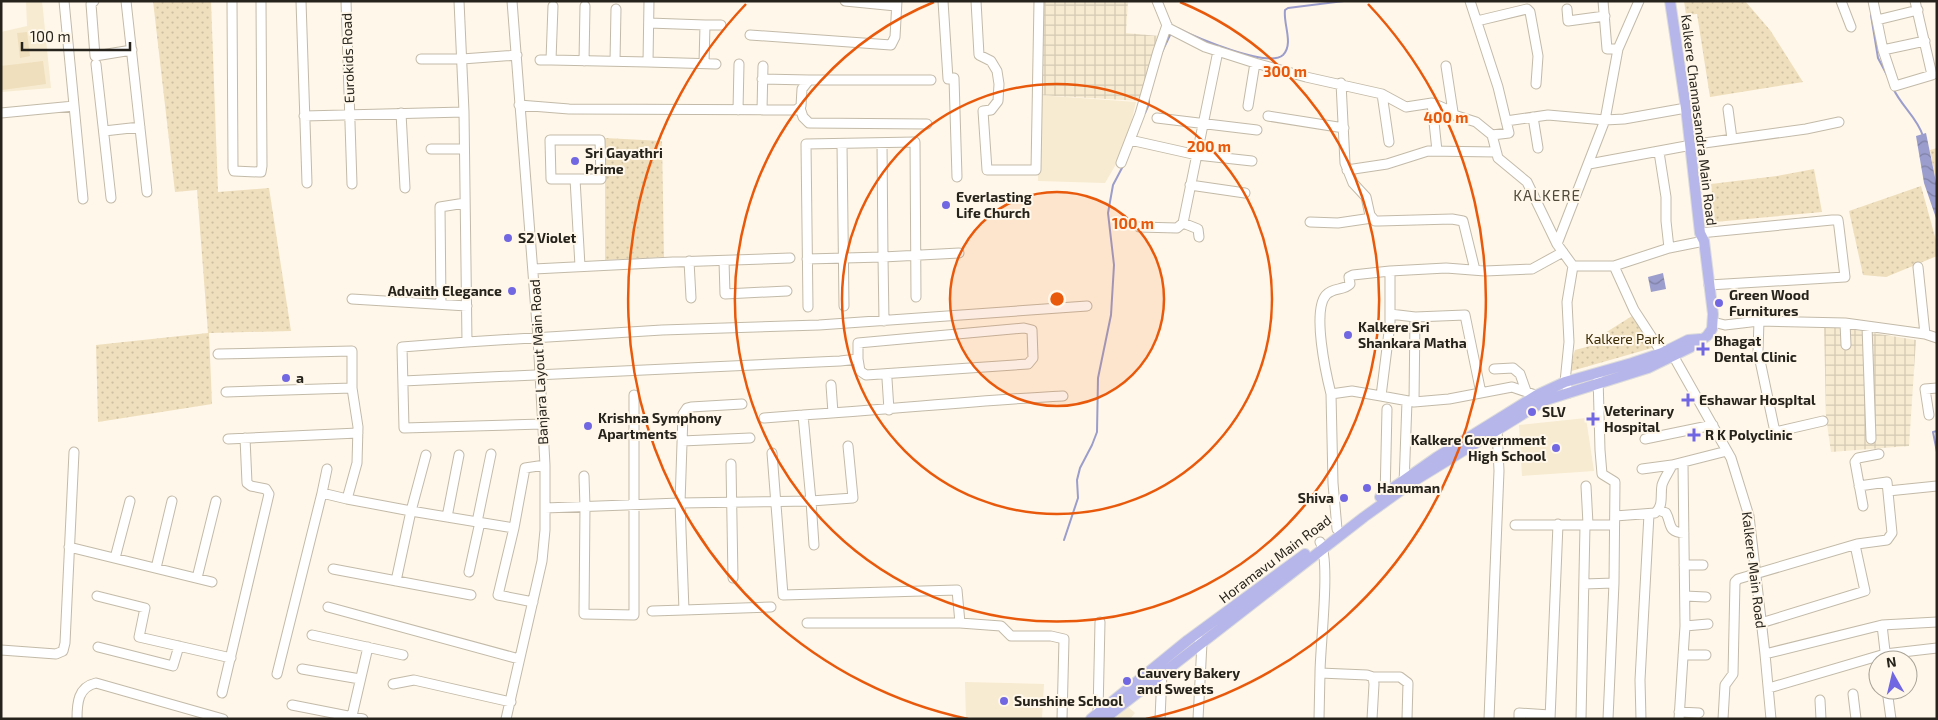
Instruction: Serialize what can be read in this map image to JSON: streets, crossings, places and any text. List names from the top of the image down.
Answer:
{
  "streets": {
    "main road": ["Kalkere Channasandra Main Road", "Horamavu Main Road"],
    "street": ["Eurokids Road", "Banjara Layout Main Road", "Kalkere Main Road"]
  },
  "crossings": [
    ["Horamavu Main Road", "Kalkere Main Road"]
  ],
  "districts": ["KALKERE"],
  "parks": ["Kalkere Park"],
  "places": {
    "other": [
      "Sri Gayathri Prime",
      "Everlasting Life Church",
      "S2 Violet",
      "Advaith Elegance",
      "Green Wood Furnitures",
      "Kalkere Sri Shankara Matha",
      "a",
      "SLV",
      "Krishna Symphony Apartments",
      "Kalkere Government High School",
      "Hanuman",
      "Shiva",
      "Cauvery Bakery and Sweets",
      "Sunshine School"
    ],
    "health": [
      "Bhagat Dental Clinic",
      "Eshawar HospItal",
      "Veterinary Hospital",
      "R K Polyclinic"
    ]
  },
  "scale_bar": "100 m",
  "north": "top",
  "rings": [
    "300 m",
    "400 m",
    "200 m",
    "100 m"
  ]
}
